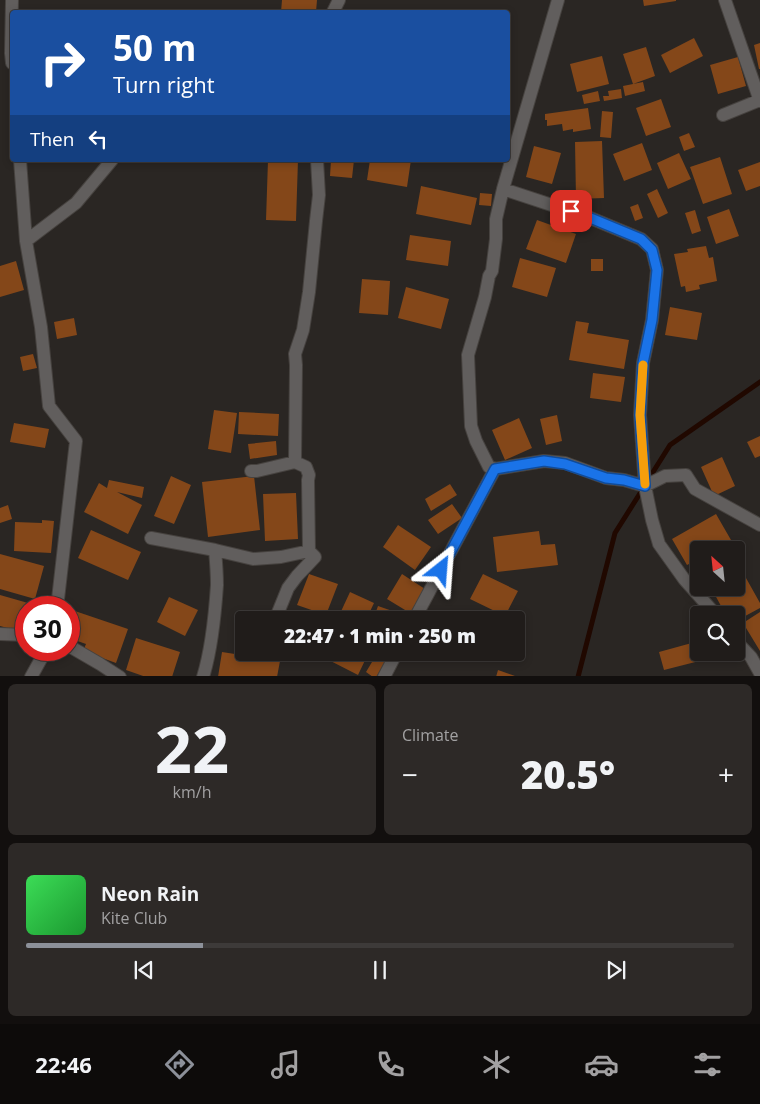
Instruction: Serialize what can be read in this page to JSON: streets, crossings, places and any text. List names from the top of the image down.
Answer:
{
  "north": "top left",
  "page": {
    "turn": ["50 m", "Turn right"],
    "then": "Then",
    "limit": "30",
    "trip": "22:47 · 1 min · 250 m",
    "tile": [
      ["22", "km/h"],
      "Climate"
    ],
    "heat": ["−", "20.5°", "+"],
    "song": ["Neon Rain", "Kite Club"],
    "tabs": "22:46"
  }
}
